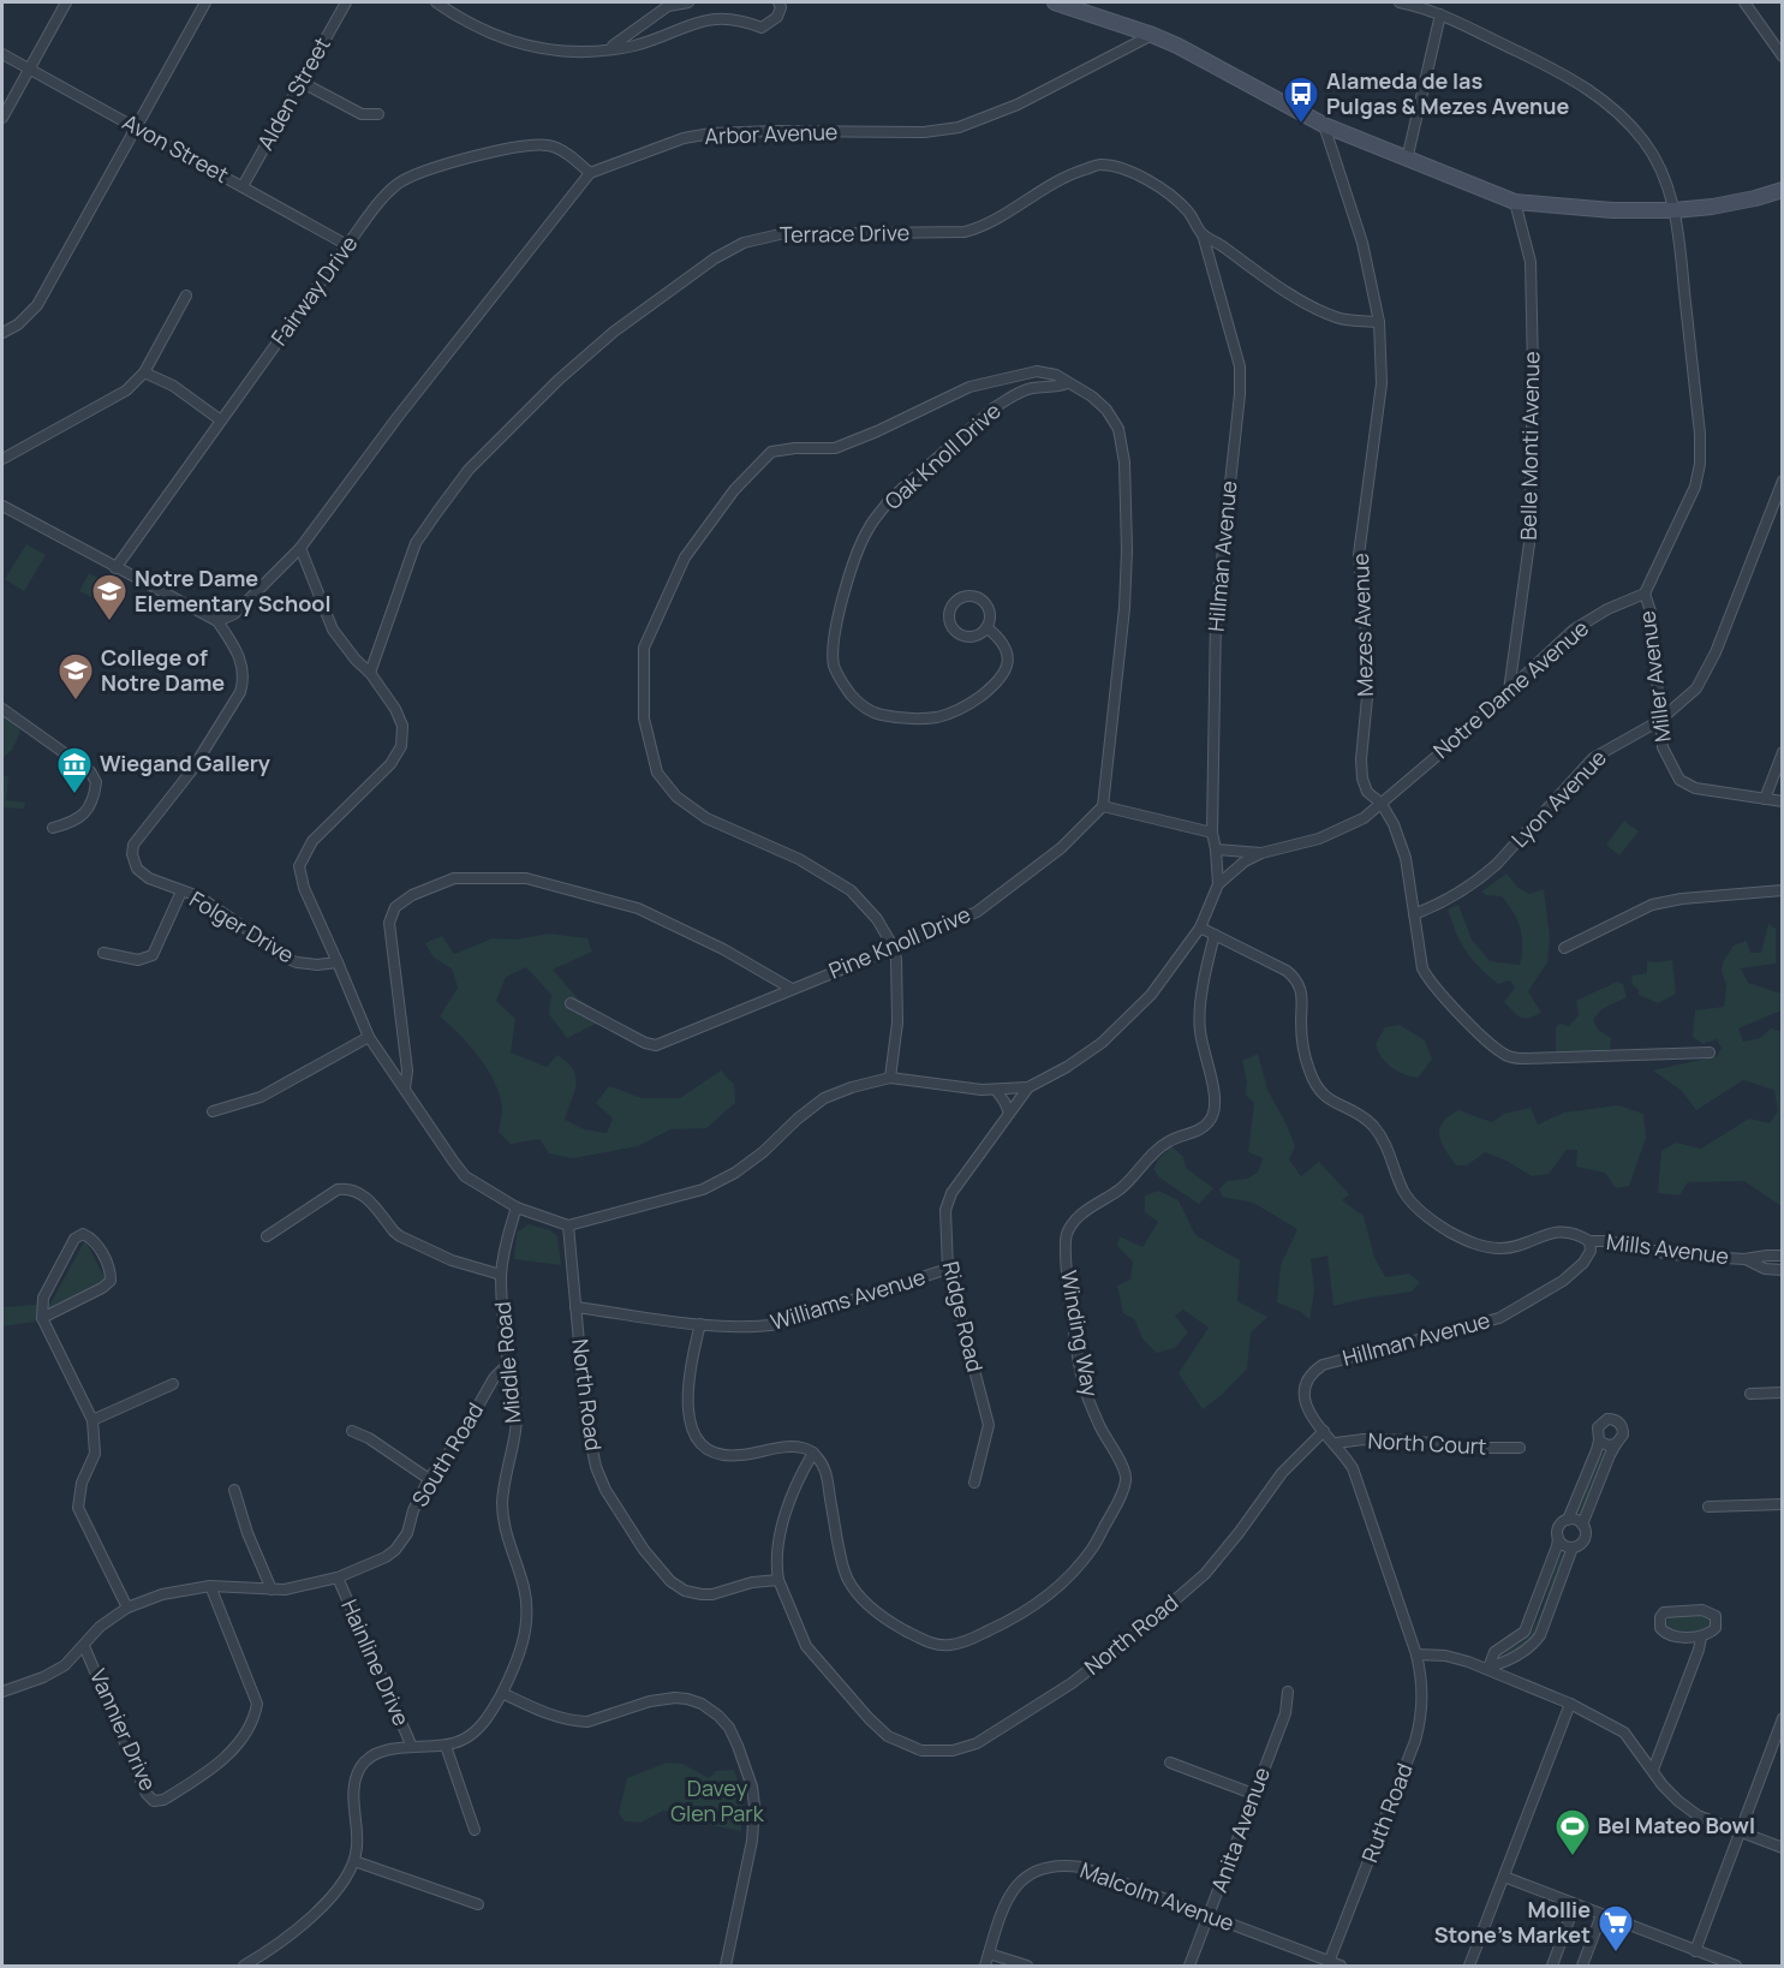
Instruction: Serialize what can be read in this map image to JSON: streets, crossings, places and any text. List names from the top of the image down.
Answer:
{
  "streets": {
    "street": [
      "Alden Street",
      "Arbor Avenue",
      "Avon Street",
      "Terrace Drive",
      "Fairway Drive",
      "Belle Monti Avenue",
      "Oak Knoll Drive",
      "Hillman Avenue",
      "Mezes Avenue",
      "Miller Avenue",
      "Notre Dame Avenue",
      "Lyon Avenue",
      "Folger Drive",
      "Pine Knoll Drive",
      "Mills Avenue",
      "Williams Avenue",
      "Ridge Road",
      "Winding Way",
      "Middle Road",
      "North Road",
      "North Court",
      "South Road",
      "Hainline Drive",
      "Vannier Drive",
      "Ruth Road",
      "Anita Avenue",
      "Malcolm Avenue"
    ]
  },
  "crossings": [
    ["Alden Street", "Avon Street"],
    ["Arbor Avenue", "Fairway Drive"],
    ["Avon Street", "Fairway Drive"],
    ["Terrace Drive", "Hillman Avenue"],
    ["Terrace Drive", "Mezes Avenue"],
    ["Belle Monti Avenue", "Notre Dame Avenue"],
    ["Hillman Avenue", "Notre Dame Avenue"],
    ["Hillman Avenue", "Mills Avenue"],
    ["Hillman Avenue", "North Road"],
    ["Mezes Avenue", "Notre Dame Avenue"],
    ["Mezes Avenue", "Lyon Avenue"],
    ["Miller Avenue", "Notre Dame Avenue"],
    ["Miller Avenue", "Lyon Avenue"],
    ["Notre Dame Avenue", "Ridge Road"],
    ["Notre Dame Avenue", "North Road"],
    ["Williams Avenue", "Ridge Road"],
    ["Williams Avenue", "North Road"],
    ["Middle Road", "South Road"],
    ["Middle Road", "Hainline Drive"],
    ["South Road", "Hainline Drive"],
    ["South Road", "Vannier Drive"],
    ["Ruth Road", "Malcolm Avenue"],
    ["Anita Avenue", "Malcolm Avenue"]
  ],
  "parks": ["Davey Glen Park"],
  "places": {
    "bus stop": ["Alameda de las Pulgas & Mezes Avenue"],
    "school or university": ["Notre Dame Elementary School", "College of Notre Dame"],
    "museum": ["Wiegand Gallery"],
    "sports": ["Bel Mateo Bowl"],
    "supermarket": ["Mollie Stone's Market"]
  }
}
